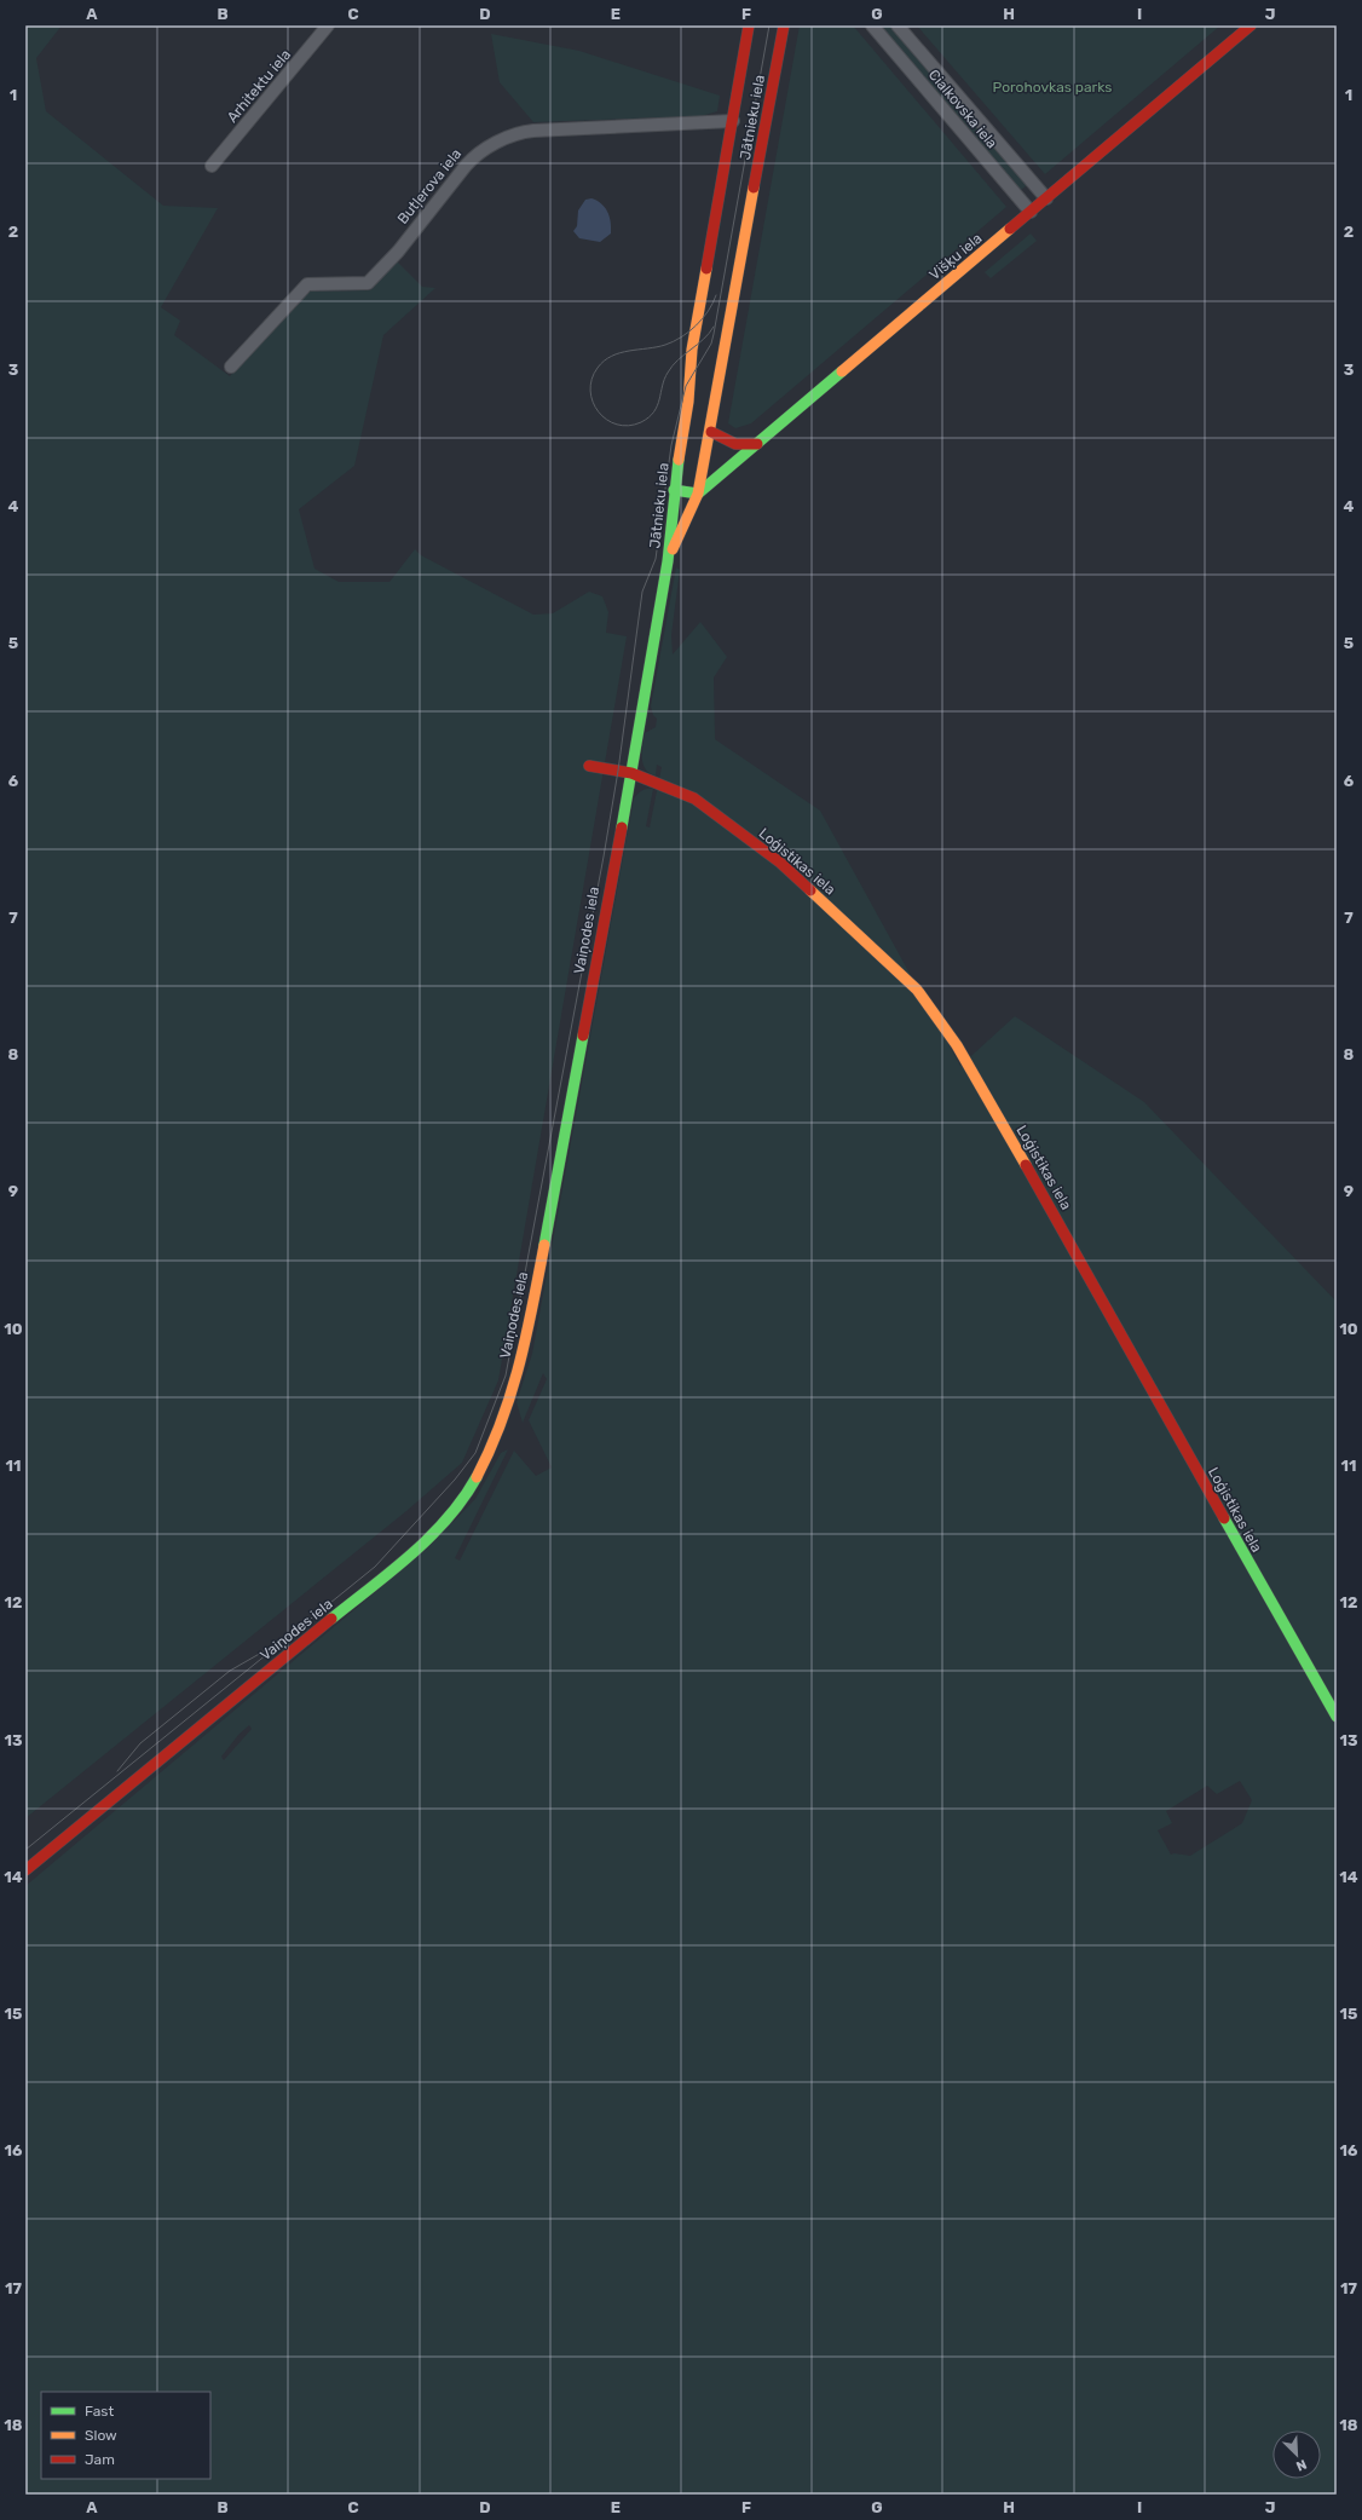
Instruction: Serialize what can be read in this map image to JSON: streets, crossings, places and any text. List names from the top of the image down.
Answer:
{
  "streets": {
    "street": [
      "Arhitektu iela",
      "Cialkovska iela",
      "Jātnieku iela",
      "Butļerova iela",
      "Višķu iela",
      "Loģistikas iela",
      "Vaiņodes iela"
    ]
  },
  "crossings": [
    ["Cialkovska iela", "Višķu iela"],
    ["Jātnieku iela", "Butļerova iela"],
    ["Jātnieku iela", "Višķu iela"],
    ["Jātnieku iela", "Vaiņodes iela"],
    ["Loģistikas iela", "Vaiņodes iela"]
  ],
  "parks": ["Porohovkas parks"],
  "legend": ["Fast", "Slow", "Jam"],
  "north": "bottom right",
  "grid": {
    "columns": [
      "A",
      "B",
      "C",
      "D",
      "E",
      "F",
      "G",
      "H",
      "I",
      "J"
    ],
    "rows": [
      "1",
      "2",
      "3",
      "4",
      "5",
      "6",
      "7",
      "8",
      "9",
      "10",
      "11",
      "12",
      "13",
      "14",
      "15",
      "16",
      "17",
      "18"
    ]
  }
}
